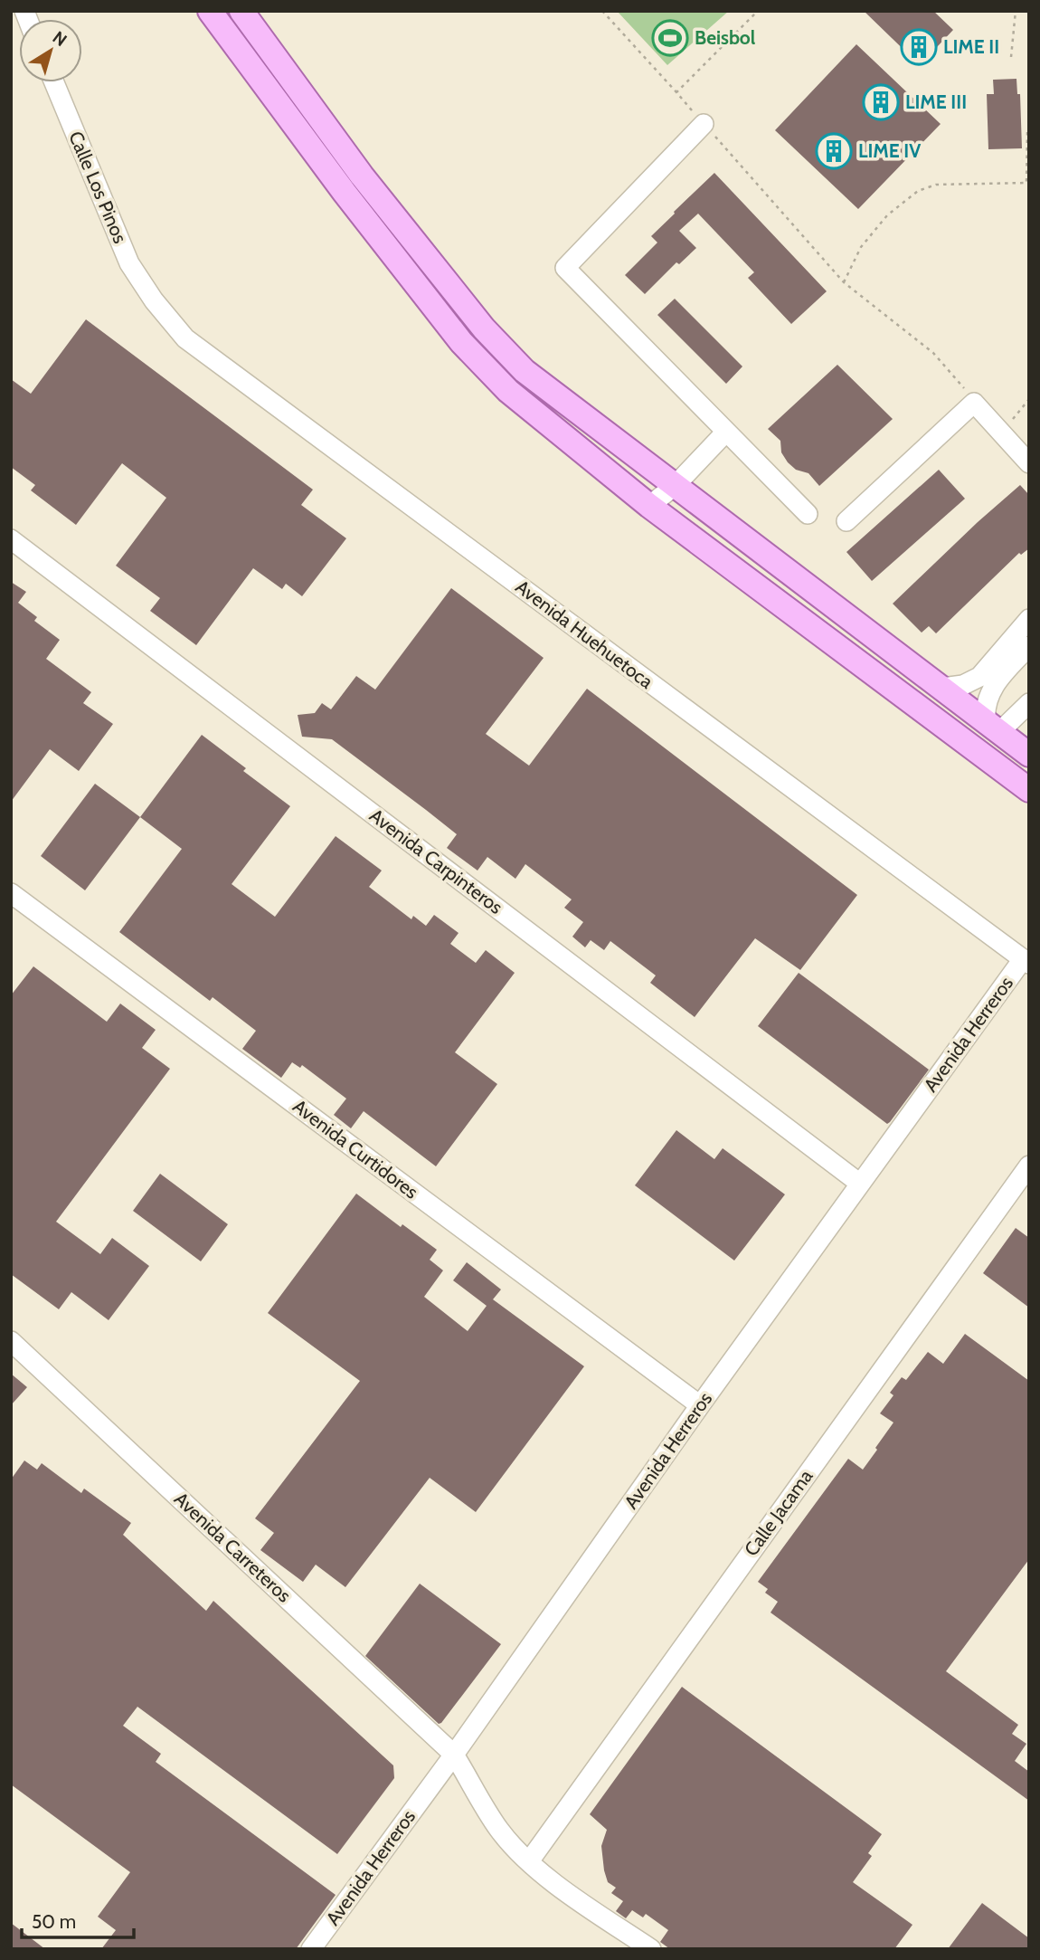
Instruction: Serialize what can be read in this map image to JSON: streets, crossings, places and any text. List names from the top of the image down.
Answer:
{
  "streets": {
    "lane": [
      "Calle Los Pinos",
      "Avenida Huehuetoca",
      "Avenida Carpinteros",
      "Avenida Herreros",
      "Avenida Curtidores",
      "Calle Jacama",
      "Avenida Carreteros"
    ]
  },
  "crossings": [
    ["Calle Los Pinos", "Avenida Huehuetoca"],
    ["Avenida Huehuetoca", "Avenida Herreros"],
    ["Avenida Carpinteros", "Avenida Herreros"],
    ["Avenida Herreros", "Avenida Curtidores"],
    ["Avenida Herreros", "Avenida Carreteros"]
  ],
  "places": {
    "sports": ["Beisbol"],
    "building": ["LIME II", "LIME III", "LIME IV"]
  },
  "scale_bar": "50 m",
  "north": "top right"
}
